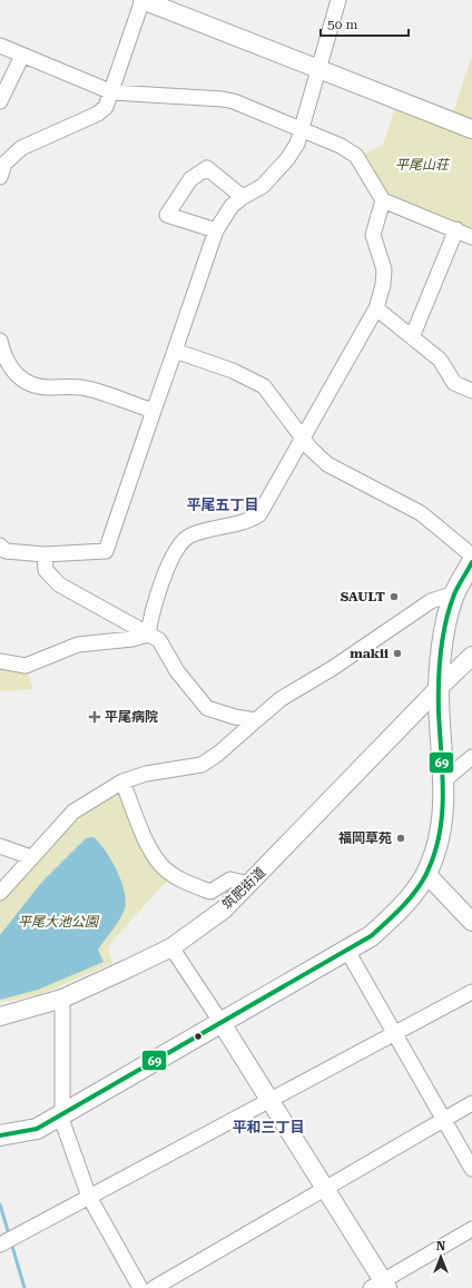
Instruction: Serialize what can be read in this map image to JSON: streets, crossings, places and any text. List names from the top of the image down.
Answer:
{
  "streets": {
    "street": ["筑肥街道"]
  },
  "districts": ["平尾五丁目", "平和三丁目"],
  "parks": ["平尾山荘", "平尾大池公園"],
  "places": {
    "other": ["SAULT", "makii", "福岡草苑"],
    "health": ["平尾病院"]
  },
  "lines": ["transit line 69"],
  "scale_bar": "50 m",
  "north": "top"
}
